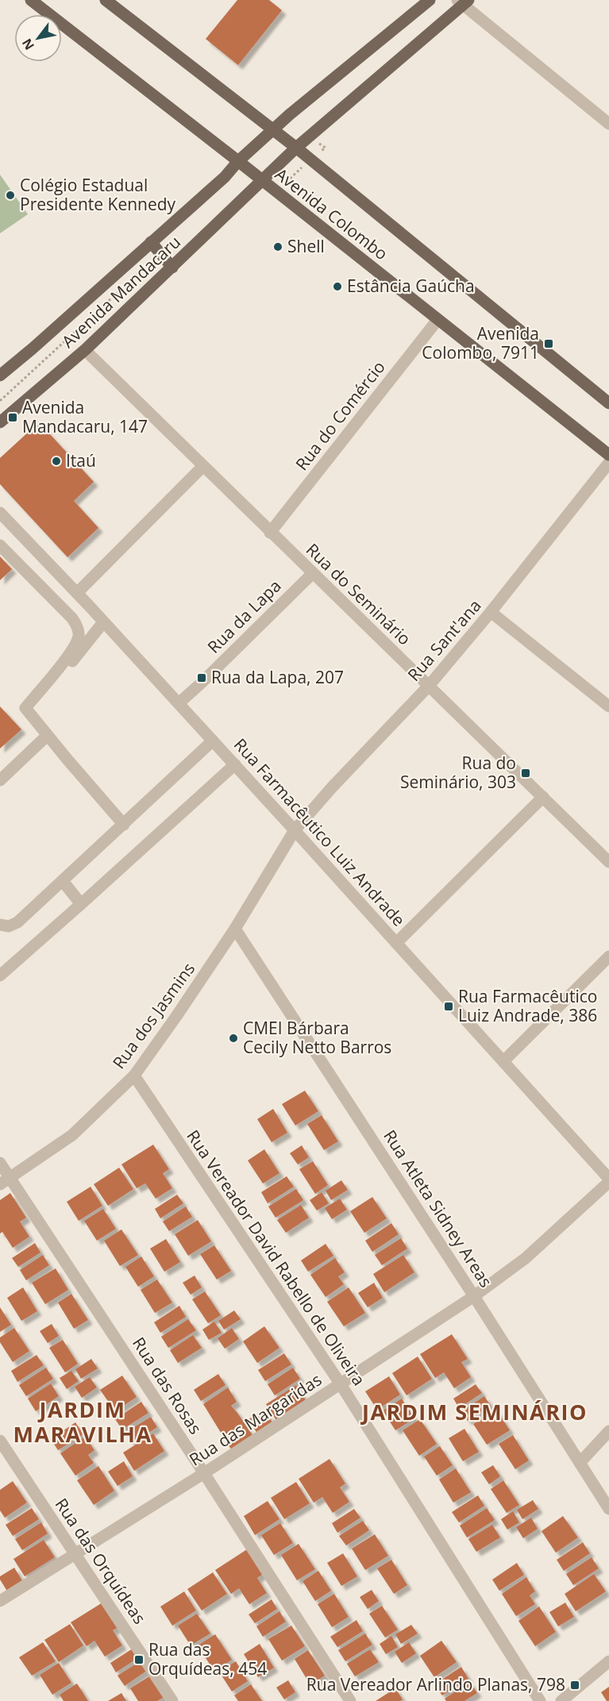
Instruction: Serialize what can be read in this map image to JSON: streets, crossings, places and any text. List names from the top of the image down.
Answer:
{
  "streets": {
    "main road": ["Avenida Colombo", "Avenida Mandacaru"],
    "street": [
      "Rua do Comércio",
      "Rua do Seminário",
      "Rua da Lapa",
      "Rua Sant'ana",
      "Rua Farmacêutico Luiz Andrade",
      "Rua dos Jasmins",
      "Rua Atleta Sidney Areas",
      "Rua Vereador David Rabello de Oliveira",
      "Rua das Rosas",
      "Rua das Margaridas",
      "Rua das Orquídeas"
    ]
  },
  "crossings": [
    ["Avenida Colombo", "Avenida Mandacaru"],
    ["Avenida Colombo", "Rua do Comércio"],
    ["Avenida Mandacaru", "Rua do Seminário"],
    ["Rua do Comércio", "Rua do Seminário"],
    ["Rua do Seminário", "Rua da Lapa"],
    ["Rua do Seminário", "Rua Sant'ana"],
    ["Rua da Lapa", "Rua Farmacêutico Luiz Andrade"],
    ["Rua Sant'ana", "Rua Farmacêutico Luiz Andrade"],
    ["Rua Sant'ana", "Rua dos Jasmins"],
    ["Rua Farmacêutico Luiz Andrade", "Rua dos Jasmins"],
    ["Rua Farmacêutico Luiz Andrade", "Rua das Margaridas"],
    ["Rua dos Jasmins", "Rua Atleta Sidney Areas"],
    ["Rua dos Jasmins", "Rua Vereador David Rabello de Oliveira"],
    ["Rua dos Jasmins", "Rua das Rosas"],
    ["Rua Atleta Sidney Areas", "Rua das Margaridas"],
    ["Rua Vereador David Rabello de Oliveira", "Rua das Margaridas"],
    ["Rua das Rosas", "Rua das Margaridas"],
    ["Rua das Margaridas", "Rua das Orquídeas"]
  ],
  "districts": ["JARDIM MARAVILHA", "JARDIM SEMINÁRIO"],
  "places": {
    "other": [
      "Colégio Estadual Presidente Kennedy",
      "Shell",
      "Estância Gaúcha",
      "Itaú",
      "CMEI Bárbara Cecily Netto Barros"
    ],
    "transit": [
      "Avenida Colombo, 7911",
      "Avenida Mandacaru, 147",
      "Rua da Lapa, 207",
      "Rua do Seminário, 303",
      "Rua Farmacêutico Luiz Andrade, 386",
      "Rua das Orquídeas, 454",
      "Rua Vereador Arlindo Planas, 798"
    ]
  },
  "north": "bottom left"
}
